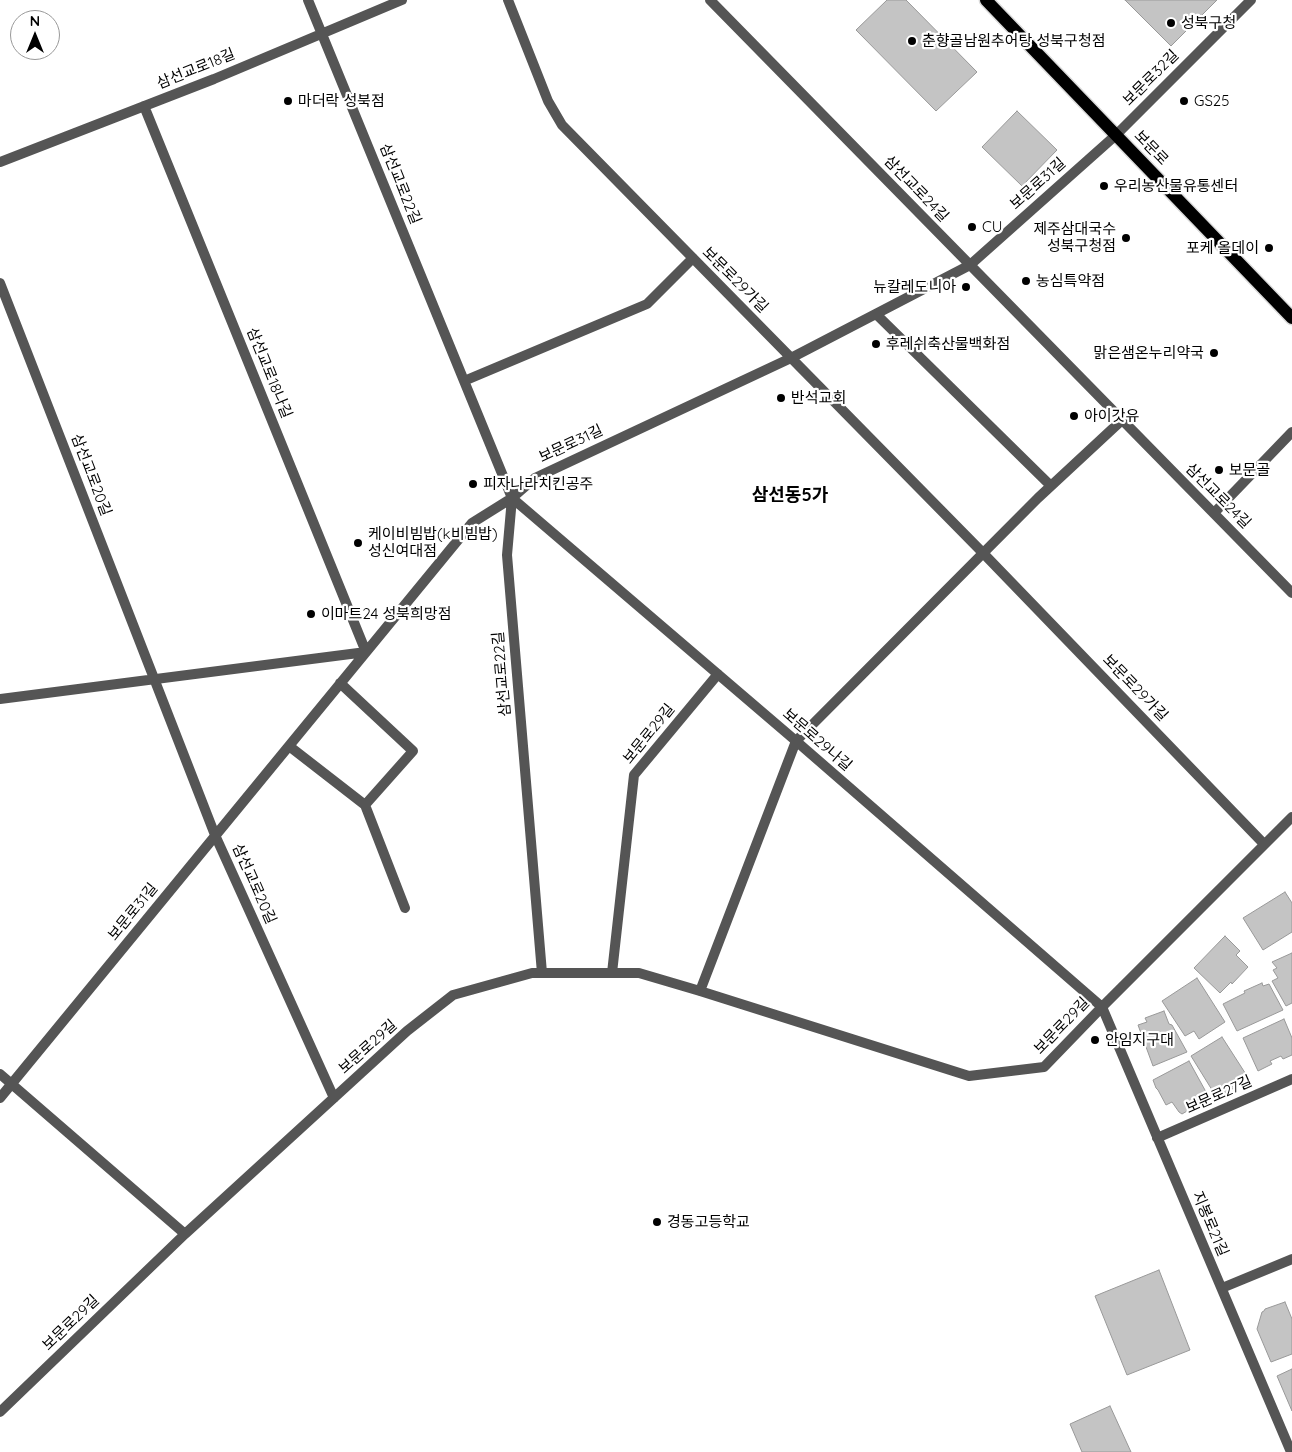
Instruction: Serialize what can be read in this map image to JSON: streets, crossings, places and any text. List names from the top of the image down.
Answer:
{
  "streets": {
    "main road": ["보문로"],
    "street": [
      "삼선교로18길",
      "보문로32길",
      "삼선교로22길",
      "보문로31길",
      "삼선교로24길",
      "보문로29가길",
      "삼선교로18나길",
      "삼선교로20길",
      "보문로29길",
      "보문로29나길",
      "보문로27길",
      "지봉로21길"
    ]
  },
  "crossings": [
    ["삼선교로18길", "삼선교로22길"],
    ["삼선교로18길", "삼선교로18나길"],
    ["보문로32길", "보문로"],
    ["보문로32길", "보문로31길"],
    ["보문로", "보문로31길"],
    ["삼선교로22길", "보문로31길"],
    ["삼선교로22길", "보문로29길"],
    ["삼선교로22길", "보문로29나길"],
    ["보문로31길", "삼선교로24길"],
    ["보문로31길", "보문로29가길"],
    ["보문로31길", "삼선교로18나길"],
    ["보문로31길", "삼선교로20길"],
    ["보문로31길", "보문로29나길"],
    ["보문로29가길", "보문로29길"],
    ["삼선교로20길", "보문로29길"],
    ["보문로29길", "보문로29나길"],
    ["보문로29길", "지봉로21길"],
    ["보문로29나길", "지봉로21길"],
    ["보문로27길", "지봉로21길"]
  ],
  "districts": ["삼선동5가"],
  "places": [
    "성북구청",
    "춘향골남원추어탕 성북구청점",
    "마더락 성북점",
    "GS25",
    "우리농산물유통센터",
    "CU",
    "제주삼대국수 성북구청점",
    "포케 올데이",
    "농심특약점",
    "뉴칼레도니아",
    "후레쉬축산물백화점",
    "맑은샘온누리약국",
    "반석교회",
    "아이갓유",
    "보문골",
    "피자나라치킨공주",
    "케이비빔밥(k비빔밥) 성신여대점",
    "이마트24 성북희망점",
    "안임지구대",
    "경동고등학교"
  ],
  "north": "top"
}
